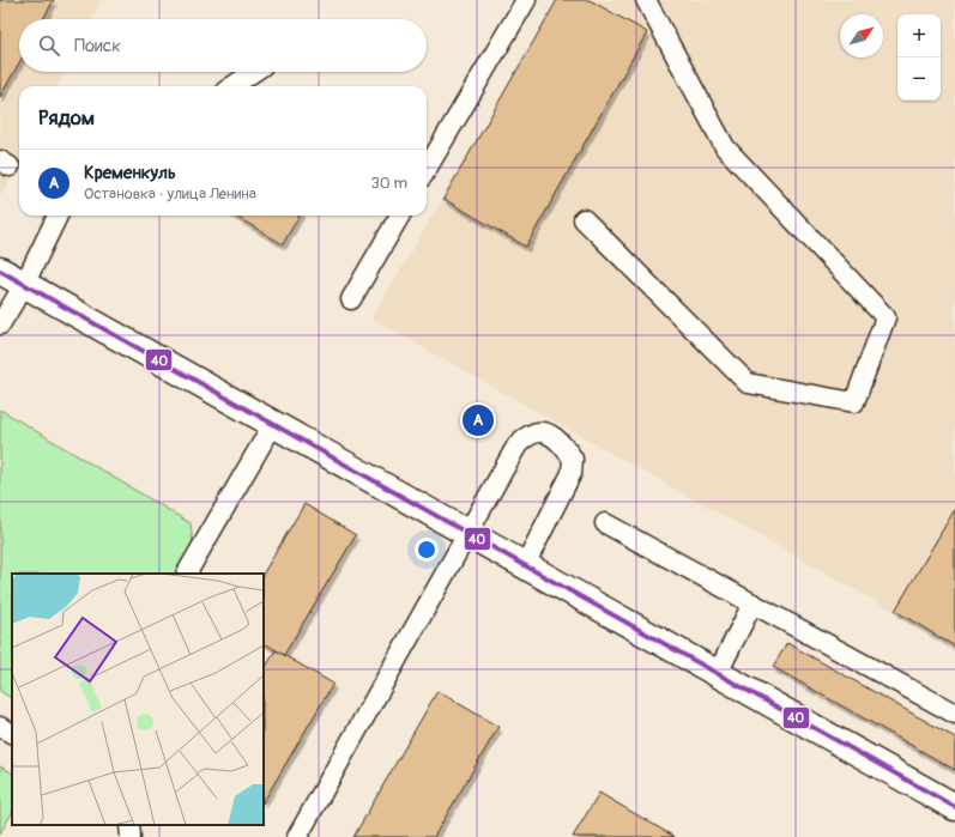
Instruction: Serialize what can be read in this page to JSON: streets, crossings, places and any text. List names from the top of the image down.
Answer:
{
  "lines": ["transit line 40"],
  "north": "top right",
  "page": {
    "map_buttons": ["+", "−"],
    "search": "Поиск",
    "heading": "Рядом",
    "list": [
      {
        "mark": "A",
        "name": "Кременкуль",
        "note": "Остановка · улица Ленина",
        "value": "30 m"
      }
    ],
    "pins": "A"
  }
}
